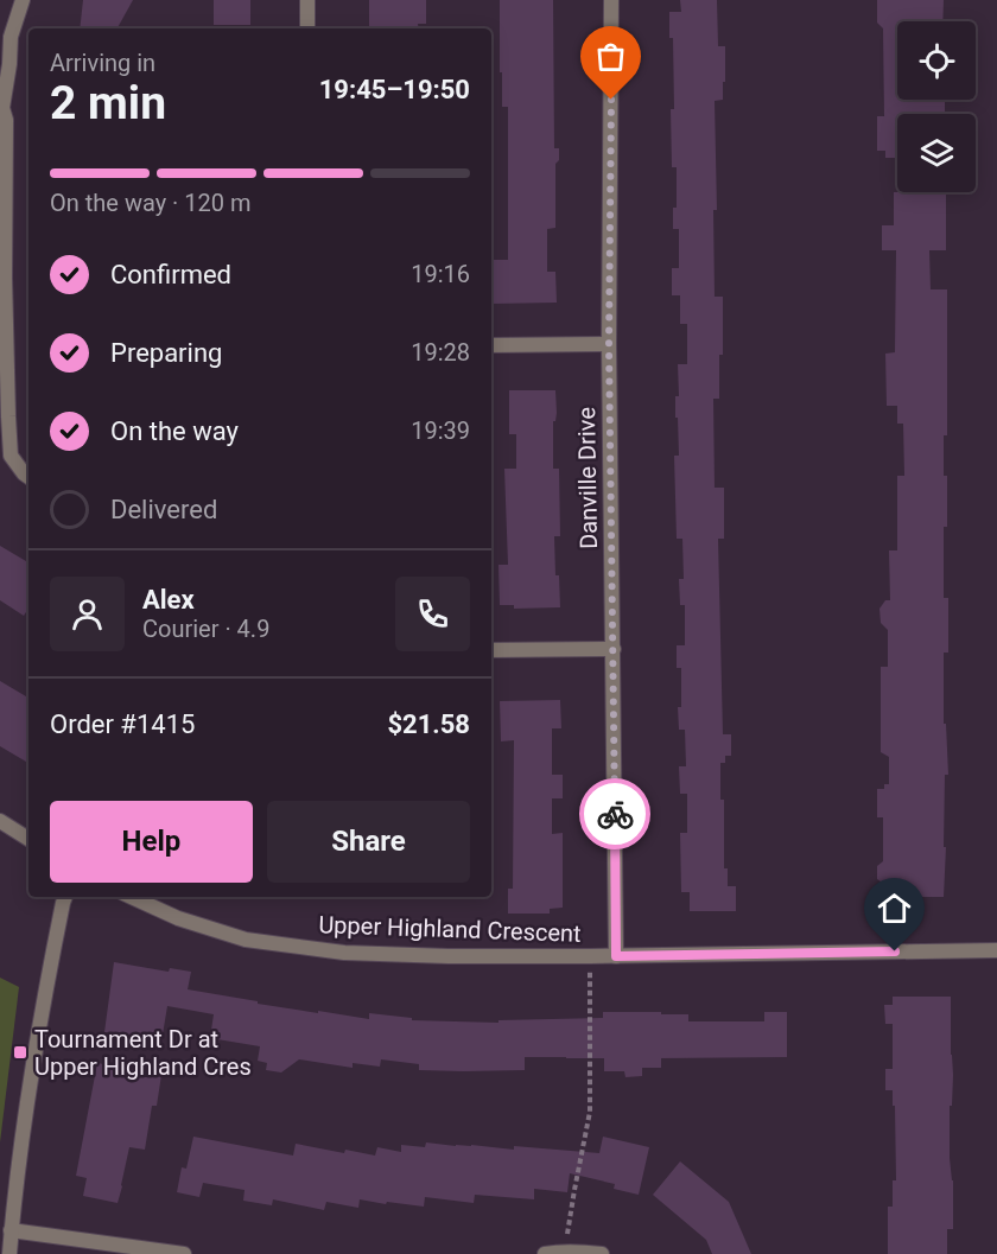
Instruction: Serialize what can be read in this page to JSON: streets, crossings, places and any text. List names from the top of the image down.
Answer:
{
  "streets": {
    "street": ["Danville Drive", "Upper Highland Crescent"]
  },
  "crossings": [
    ["Danville Drive", "Upper Highland Crescent"]
  ],
  "places": {
    "transit": ["Tournament Dr at Upper Highland Cres"]
  },
  "page": {
    "heading": ["2 min", "Arriving in", "19:45–19:50"],
    "panel": [
      "Alex",
      "Courier · 4.9",
      "Order #1415",
      "$21.58"
    ],
    "bar": "On the way · 120 m",
    "list": [
      ["Confirmed", "19:16"],
      ["Preparing", "19:28"],
      ["On the way", "19:39"],
      "Delivered"
    ],
    "buttons": ["Help", "Share"]
  }
}
